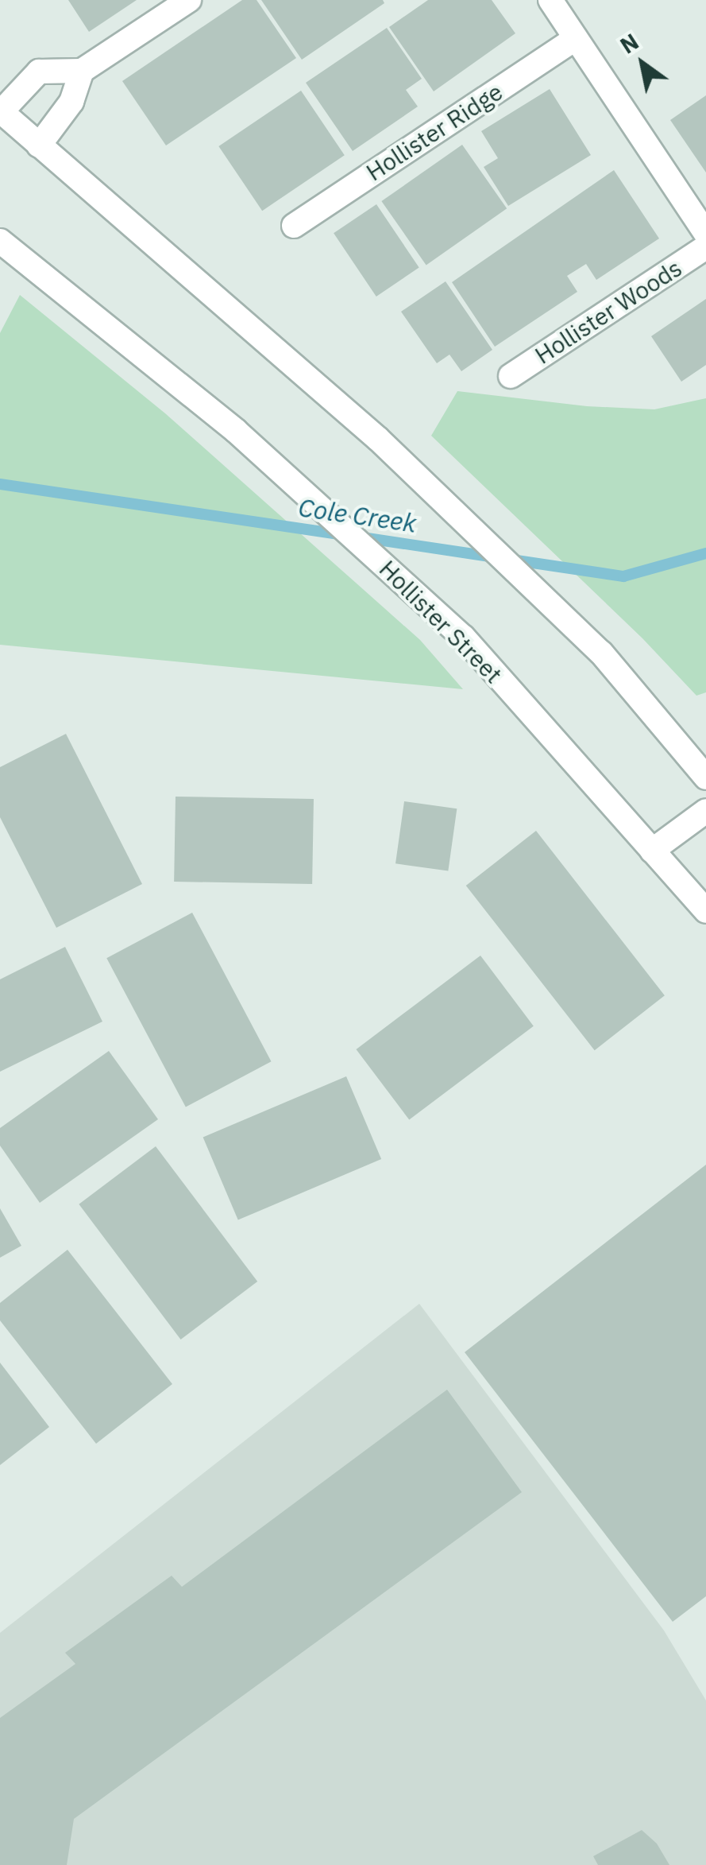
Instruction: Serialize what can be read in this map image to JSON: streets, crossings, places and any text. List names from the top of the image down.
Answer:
{
  "streets": {
    "main road": ["Hollister Ridge", "Hollister Woods", "Hollister Street"]
  },
  "water": ["Cole Creek"],
  "north": "top left"
}
